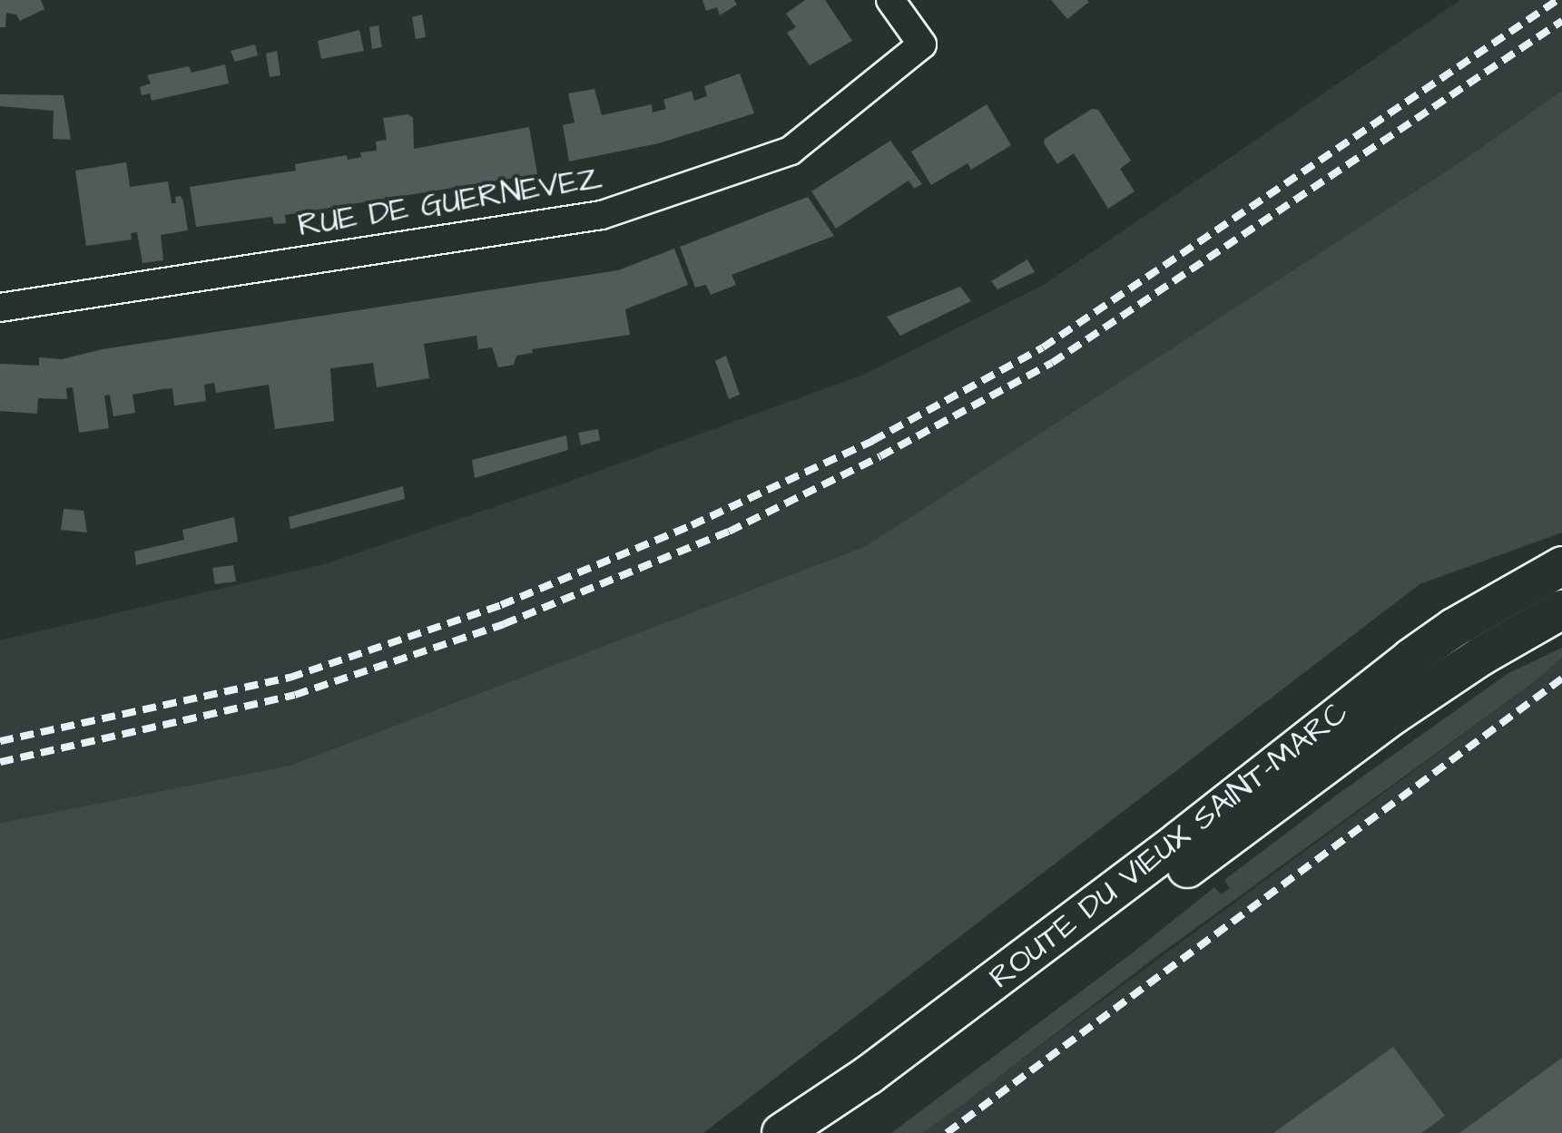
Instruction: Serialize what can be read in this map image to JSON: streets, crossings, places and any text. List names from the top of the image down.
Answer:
{
  "streets": {
    "main road": ["ROUTE DU VIEUX SAINT-MARC"],
    "street": ["RUE DE GUERNEVEZ"]
  }
}
